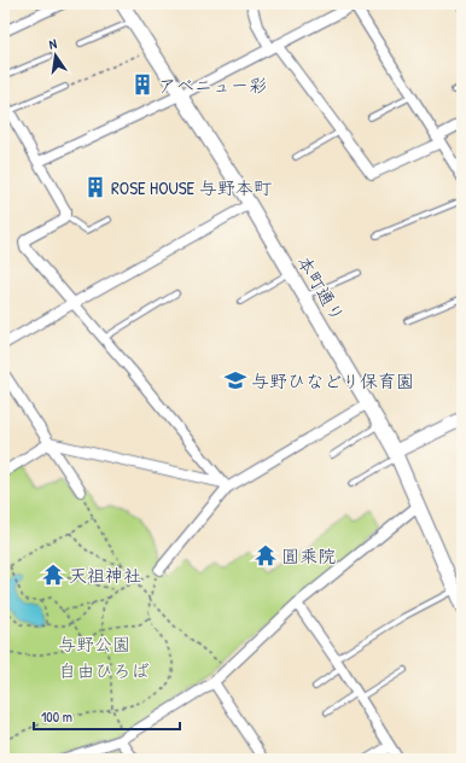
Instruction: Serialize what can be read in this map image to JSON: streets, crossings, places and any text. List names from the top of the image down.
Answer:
{
  "streets": {
    "main road": ["本町通り"]
  },
  "parks": ["与野公園", "自由ひろば"],
  "places": {
    "building": ["アベニュー彩", "ROSE HOUSE 与野本町"],
    "school or university": ["与野ひなどり保育園"],
    "temple": ["圓乘院", "天祖神社"]
  },
  "scale_bar": "100 m",
  "north": "top"
}
